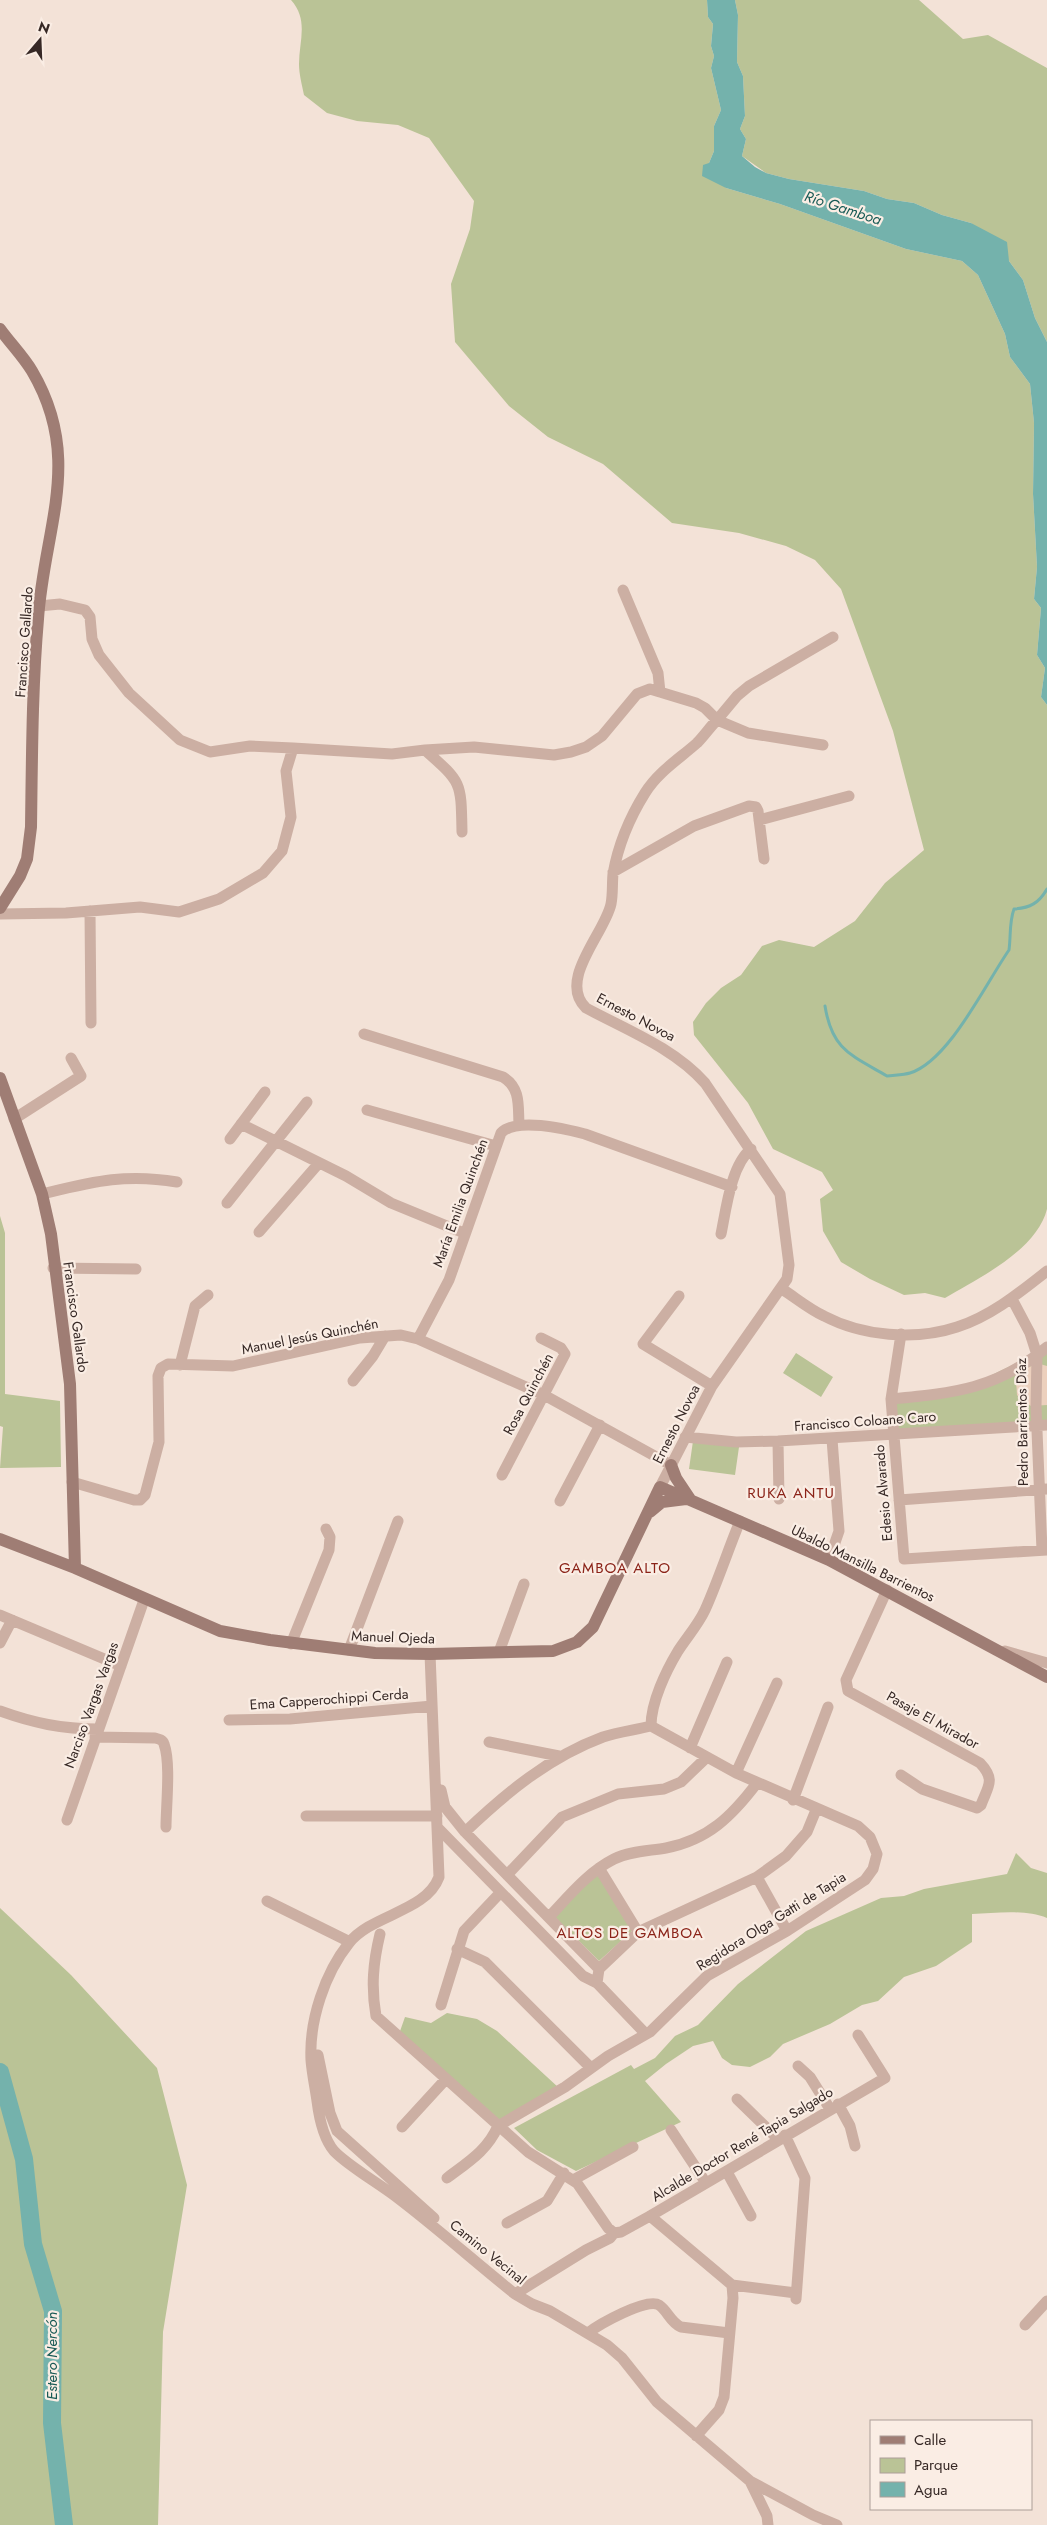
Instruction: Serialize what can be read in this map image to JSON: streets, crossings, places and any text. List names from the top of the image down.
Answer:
{
  "streets": {
    "street": [
      "Francisco Gallardo",
      "Ernesto Novoa",
      "María Emilia Quinchén",
      "Manuel Jesús Quinchén",
      "Rosa Quinchén",
      "Francisco Coloane Caro",
      "Pedro Barrientos Díaz",
      "Edesio Alvarado",
      "Ubaldo Mansilla Barrientos",
      "Manuel Ojeda",
      "Ema Capperochippi Cerda",
      "Narciso Vargas Vargas",
      "Pasaje El Mirador",
      "Regidora Olga Gatti de Tapia",
      "Alcalde Doctor René Tapia Salgado",
      "Camino Vecinal"
    ]
  },
  "crossings": [
    ["Francisco Gallardo", "Manuel Jesús Quinchén"],
    ["Francisco Gallardo", "Manuel Ojeda"],
    ["Ernesto Novoa", "Manuel Jesús Quinchén"],
    ["Ernesto Novoa", "Francisco Coloane Caro"],
    ["Ernesto Novoa", "Ubaldo Mansilla Barrientos"],
    ["Ernesto Novoa", "Manuel Ojeda"],
    ["María Emilia Quinchén", "Manuel Jesús Quinchén"],
    ["Manuel Jesús Quinchén", "Rosa Quinchén"],
    ["Francisco Coloane Caro", "Pedro Barrientos Díaz"],
    ["Francisco Coloane Caro", "Edesio Alvarado"],
    ["Pedro Barrientos Díaz", "Edesio Alvarado"],
    ["Ubaldo Mansilla Barrientos", "Pasaje El Mirador"],
    ["Manuel Ojeda", "Narciso Vargas Vargas"],
    ["Alcalde Doctor René Tapia Salgado", "Camino Vecinal"]
  ],
  "districts": ["RUKA ANTU", "GAMBOA ALTO", "ALTOS DE GAMBOA"],
  "water": ["Río Gamboa", "Estero Nercón"],
  "legend": ["Calle", "Parque", "Agua"],
  "north": "top"
}
